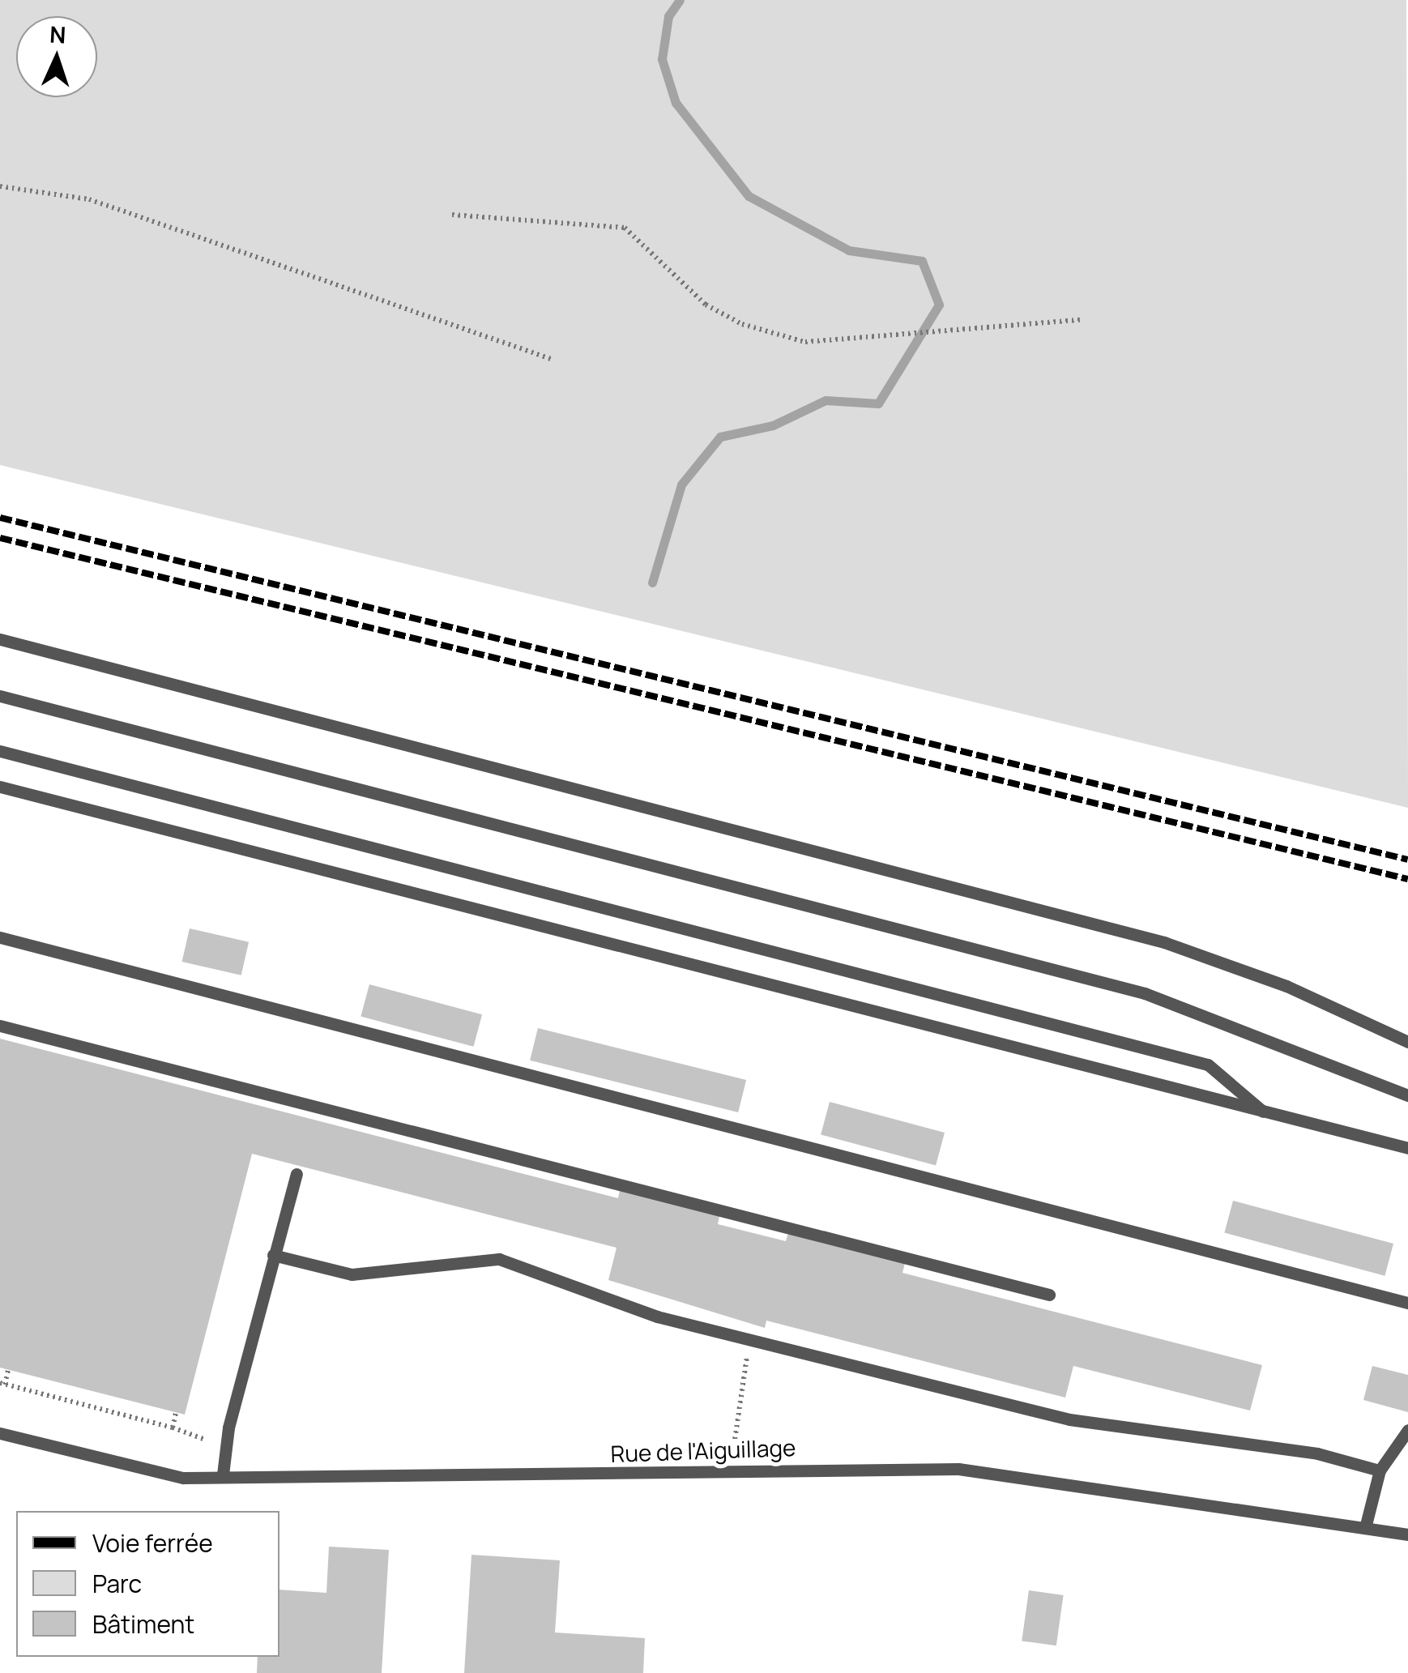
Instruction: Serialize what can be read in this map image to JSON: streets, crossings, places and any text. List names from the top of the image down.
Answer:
{
  "streets": {
    "lane": ["Rue de l'Aiguillage"]
  },
  "legend": ["Voie ferrée", "Parc", "Bâtiment"],
  "north": "top"
}
